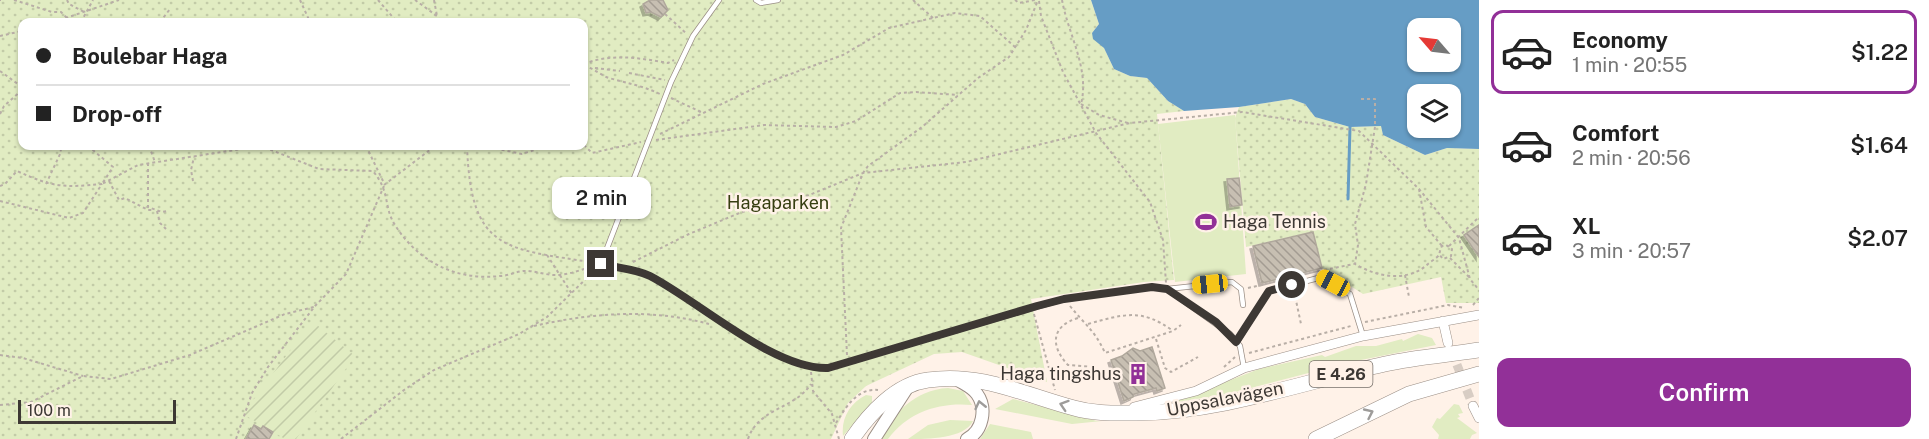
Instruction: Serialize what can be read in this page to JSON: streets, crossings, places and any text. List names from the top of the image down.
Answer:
{
  "streets": {
    "main road": ["E 4.26", "Uppsalavägen"]
  },
  "parks": ["Hagaparken"],
  "places": {
    "sports": ["Haga Tennis"],
    "building": ["Haga tingshus"]
  },
  "scale_bar": "100 m",
  "north": "top left",
  "page": {
    "list": [
      {
        "name": "Economy",
        "note": "1 min · 20:55",
        "value": "$1.22"
      },
      {
        "name": "Comfort",
        "note": "2 min · 20:56",
        "value": "$1.64"
      },
      {
        "name": "XL",
        "note": "3 min · 20:57",
        "value": "$2.07"
      }
    ],
    "banner": ["Boulebar Haga", "Drop-off"],
    "bubble": "2 min",
    "buttons": "Confirm",
    "scale": "100 m"
  }
}
